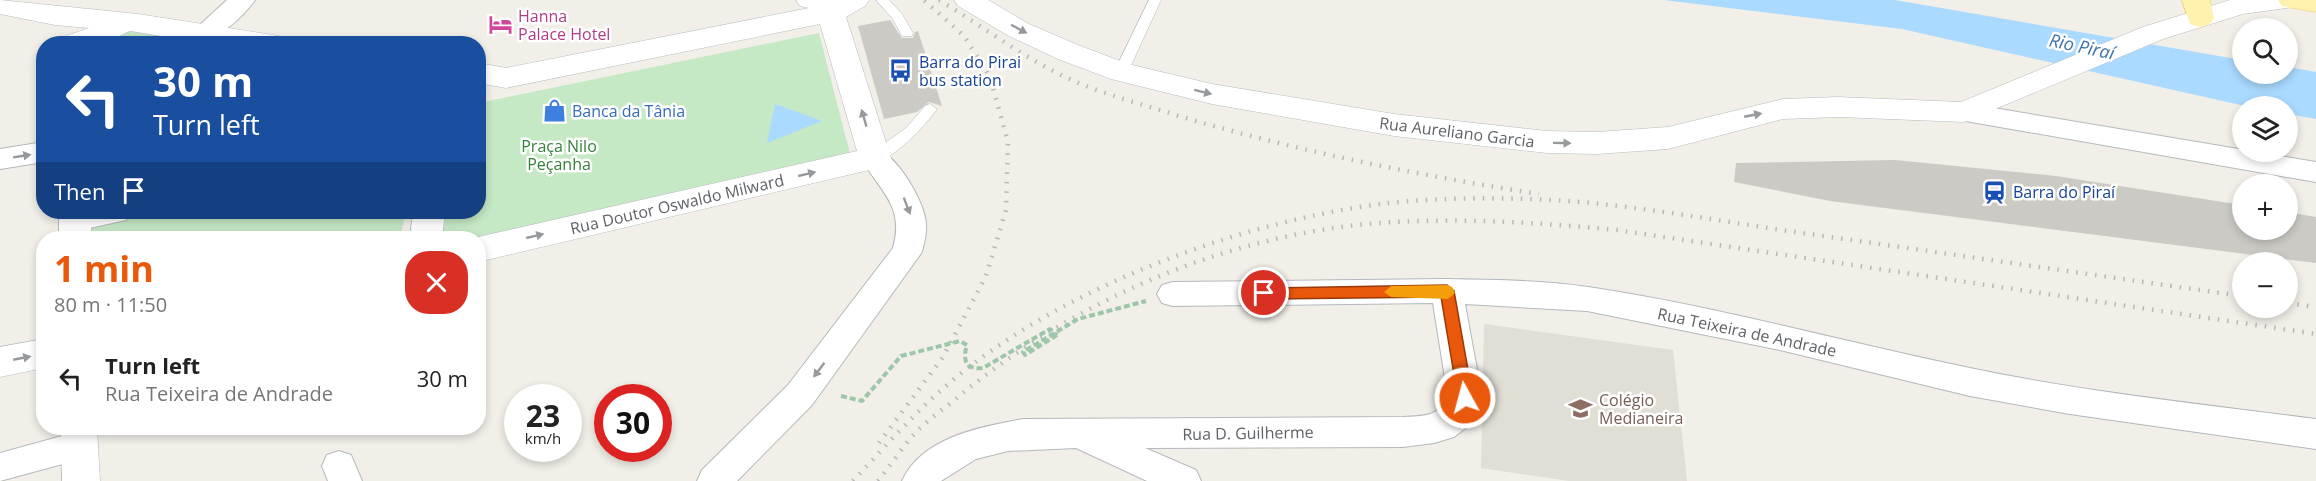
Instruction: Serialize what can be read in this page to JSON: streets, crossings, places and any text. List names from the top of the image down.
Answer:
{
  "streets": {
    "street": [
      "Rua Aureliano Garcia",
      "Rua Doutor Oswaldo Milward",
      "Rua Teixeira de Andrade",
      "Rua D. Guilherme"
    ]
  },
  "crossings": [
    ["Rua Teixeira de Andrade", "Rua D. Guilherme"]
  ],
  "one_way": ["Rua Aureliano Garcia"],
  "water": ["Rio Piraí"],
  "parks": ["Praça Nilo Peçanha"],
  "places": {
    "hotel": ["Hanna Palace Hotel"],
    "bus stop": ["Barra do Pirai bus station"],
    "shop": ["Banca da Tânia"],
    "station": ["Barra do Piraí"],
    "school or university": ["Colégio Medianeira"]
  },
  "page": {
    "map_buttons": ["+", "−"],
    "turn": ["30 m", "Turn left"],
    "then": "Then",
    "heading": ["1 min", "80 m · 11:50"],
    "list": [
      {
        "name": "Turn left",
        "note": "Rua Teixeira de Andrade",
        "value": "30 m"
      }
    ],
    "speed": "23 km/h",
    "limit": "30"
  }
}
